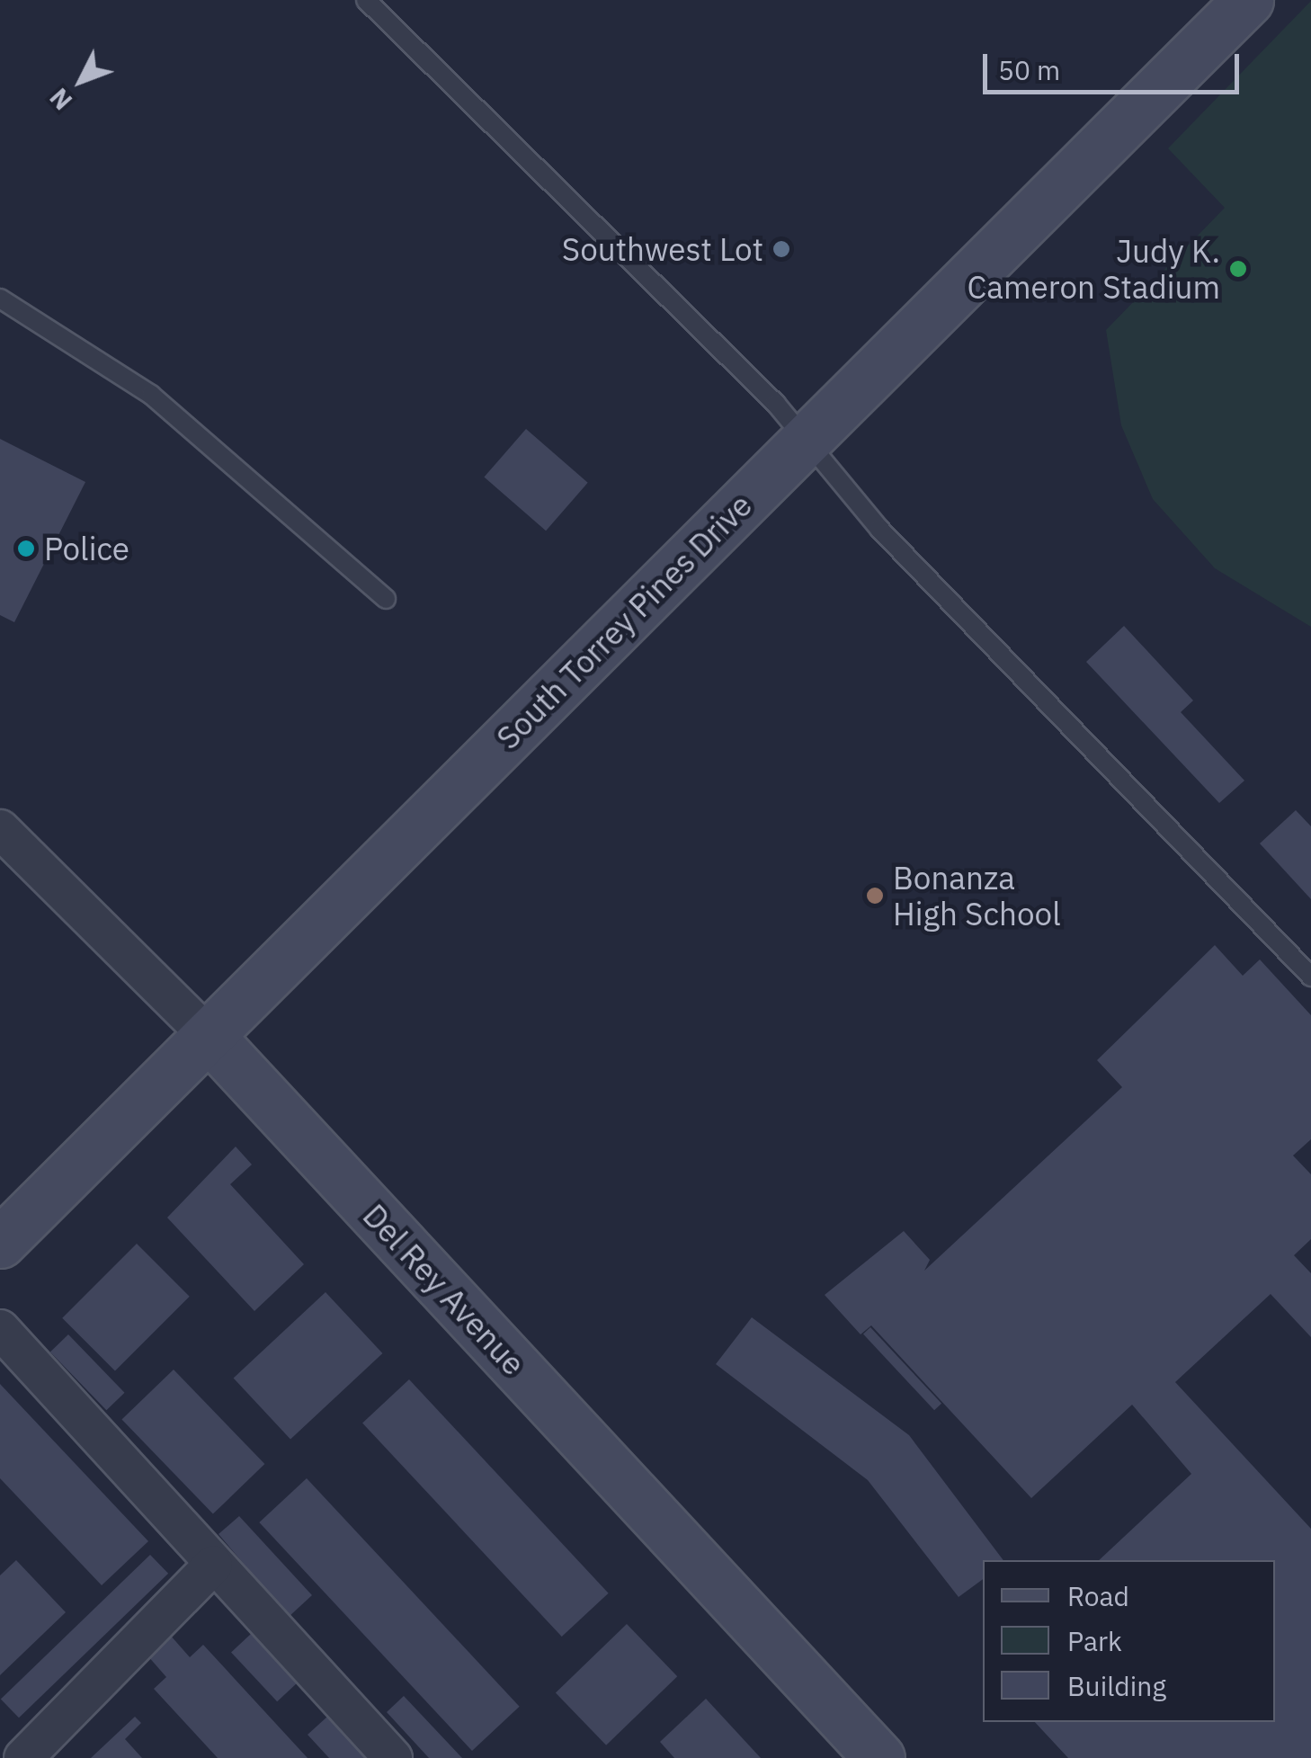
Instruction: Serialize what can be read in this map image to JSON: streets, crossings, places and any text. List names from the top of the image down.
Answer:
{
  "streets": {
    "main road": ["South Torrey Pines Drive", "Del Rey Avenue"]
  },
  "crossings": [
    ["South Torrey Pines Drive", "Del Rey Avenue"]
  ],
  "places": [
    "Southwest Lot",
    "Judy K. Cameron Stadium",
    "Police",
    "Bonanza High School"
  ],
  "legend": ["Road", "Park", "Building"],
  "scale_bar": "50 m",
  "north": "bottom left"
}
